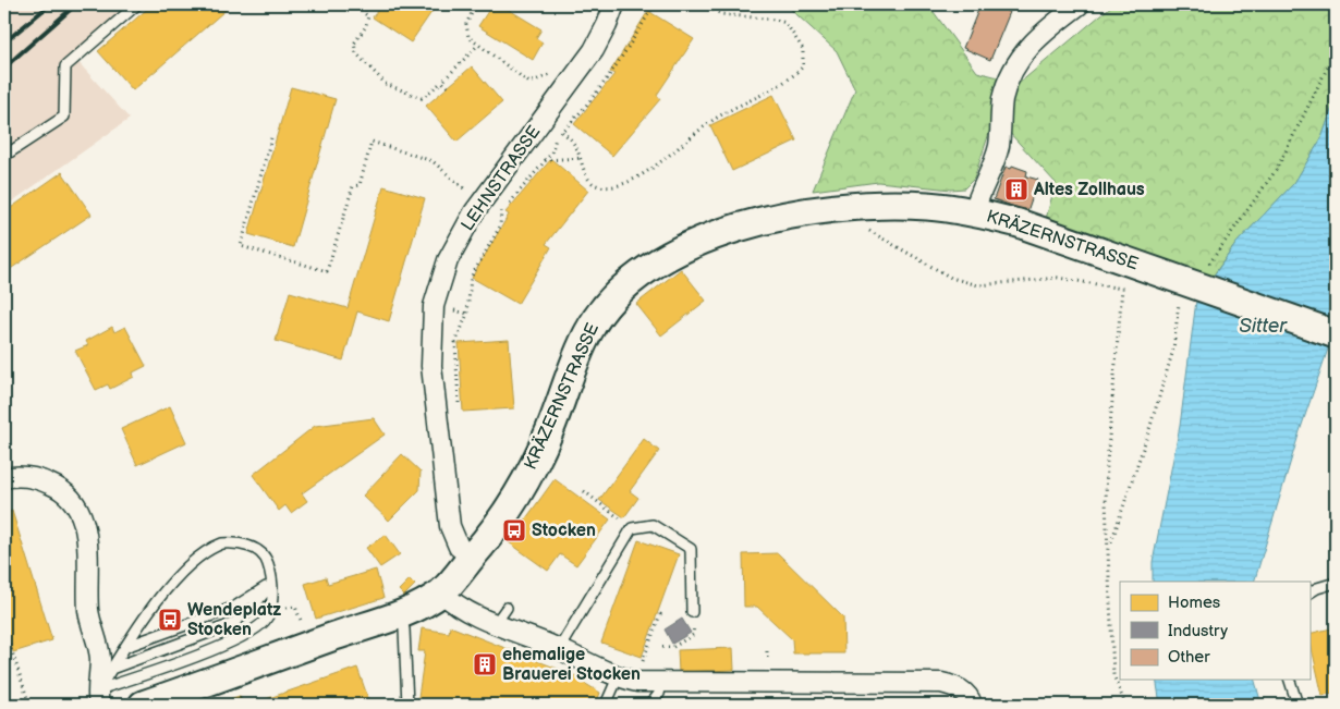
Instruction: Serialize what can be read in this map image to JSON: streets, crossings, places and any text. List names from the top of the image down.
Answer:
{
  "streets": {
    "street": ["LEHNSTRASSE", "KRÄZERNSTRASSE"]
  },
  "crossings": [
    ["LEHNSTRASSE", "KRÄZERNSTRASSE"]
  ],
  "water": ["Sitter"],
  "places": {
    "building": ["Altes Zollhaus", "ehemalige Brauerei Stocken"],
    "bus stop": ["Stocken", "Wendeplatz Stocken"]
  },
  "legend": ["Homes", "Industry", "Other"]
}
